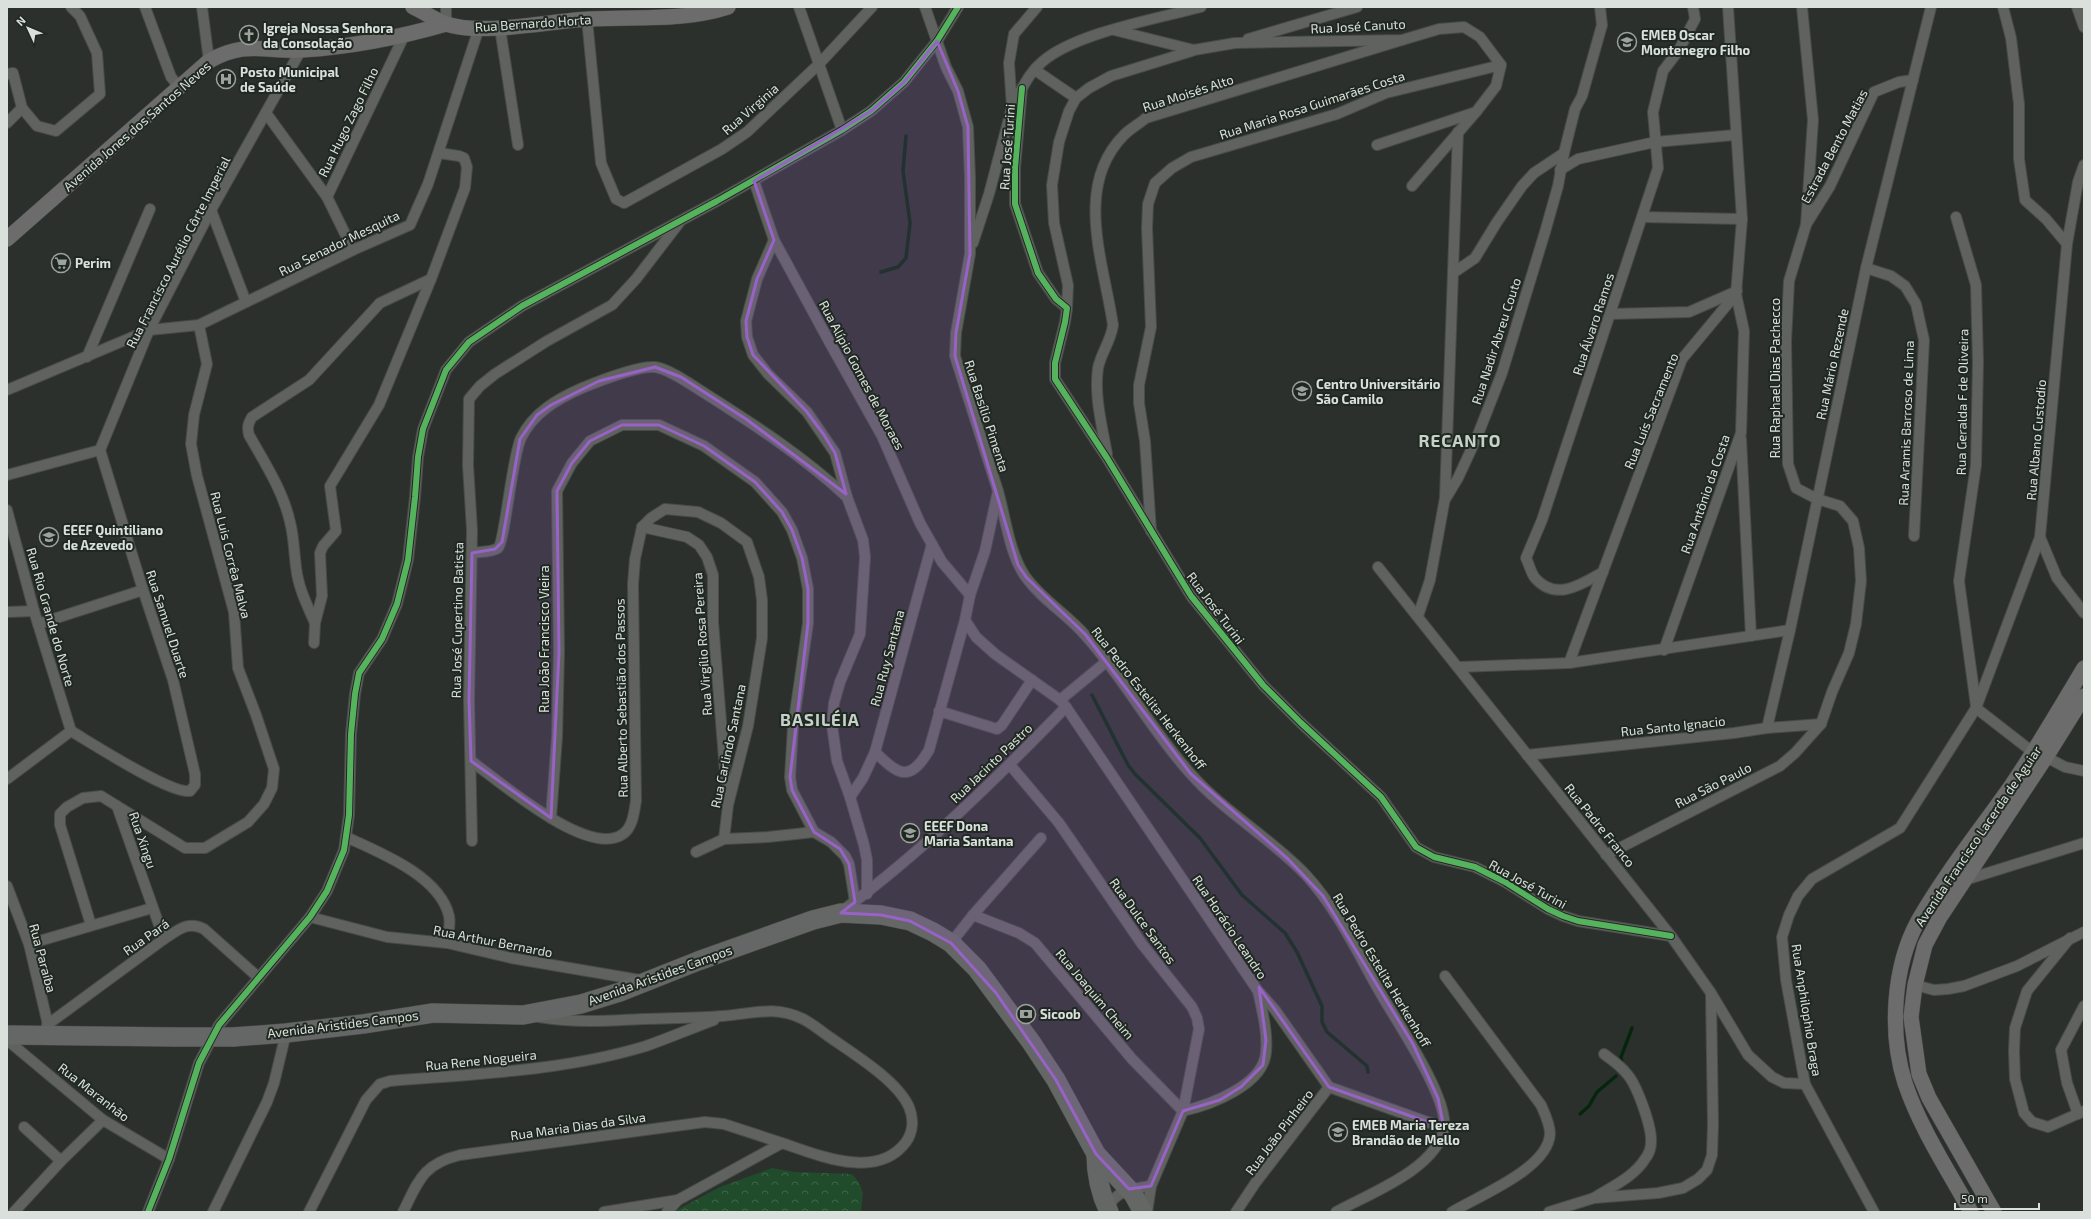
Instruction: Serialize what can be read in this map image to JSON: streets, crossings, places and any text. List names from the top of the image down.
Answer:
{
  "streets": {
    "highway": ["Avenida Aristides Campos"],
    "main road": ["Rua Bernardo Horta", "Avenida Jones dos Santos Neves", "Avenida Francisco Lacerda de Aguiar"],
    "street": [
      "Rua José Canuto",
      "Rua Moisés Alto",
      "Rua Maria Rosa Guimarães Costa",
      "Rua Virginia",
      "Rua Hugo Zago Filho",
      "Estrada Bento Matias",
      "Rua José Turini",
      "Rua Senador Mesquita",
      "Rua Francisco Aurélio Côrte Imperial",
      "Rua Álvaro Ramos",
      "Rua Nadir Abreu Couto",
      "Rua Mário Rezende",
      "Rua Alípio Gomes de Moraes",
      "Rua Raphael Dias Pachecco",
      "Rua Geralda F de Oliveira",
      "Rua Luís Sacramento",
      "Rua Basílio Pimenta",
      "Rua Aramis Barroso de Lima",
      "Rua Albano Custodio",
      "Rua Antônio da Costa",
      "Rua Luis Corrêa Malva",
      "Rua Rio Grande do Norte",
      "Rua José Cupertino Batista",
      "Rua Samuel Duarte",
      "Rua João Francisco Vieira",
      "Rua Virgílio Rosa Pereira",
      "Rua Ruy Santana",
      "Rua Alberto Sebastião dos Passos",
      "Rua Pedro Estelita Herkenhoff",
      "Rua Santo Ignacio",
      "Rua Carlindo Santana",
      "Rua Jacinto Pastro",
      "Rua São Paulo",
      "Rua Padre Franco",
      "Rua Xingu",
      "Rua Dulce Santos",
      "Rua Horácio Leandro",
      "Rua Pará",
      "Rua Arthur Bernardo",
      "Rua Paraíba",
      "Rua Joaquim Cheim",
      "Rua Anphilophio Braga",
      "Rua Rene Nogueira",
      "Rua Maranhão",
      "Rua Maria Dias da Silva",
      "Rua João Pinheiro"
    ]
  },
  "crossings": [
    ["Rua Bernardo Horta", "Rua Virginia"],
    ["Rua Bernardo Horta", "Avenida Jones dos Santos Neves"],
    ["Rua Bernardo Horta", "Rua Senador Mesquita"],
    ["Rua José Canuto", "Rua Moisés Alto"],
    ["Rua José Canuto", "Rua Maria Rosa Guimarães Costa"],
    ["Rua Moisés Alto", "Rua José Turini"],
    ["Rua Maria Rosa Guimarães Costa", "Rua José Turini"],
    ["Rua Hugo Zago Filho", "Avenida Jones dos Santos Neves"],
    ["Avenida Jones dos Santos Neves", "Rua Francisco Aurélio Côrte Imperial"],
    ["Estrada Bento Matias", "Rua Mário Rezende"],
    ["Estrada Bento Matias", "Rua Raphael Dias Pachecco"],
    ["Rua José Turini", "Rua Padre Franco"],
    ["Rua Senador Mesquita", "Rua Francisco Aurélio Côrte Imperial"],
    ["Rua Senador Mesquita", "Rua Luis Corrêa Malva"],
    ["Rua Francisco Aurélio Côrte Imperial", "Rua Samuel Duarte"],
    ["Rua Álvaro Ramos", "Rua Luís Sacramento"],
    ["Rua Mário Rezende", "Rua Raphael Dias Pachecco"],
    ["Rua Mário Rezende", "Rua Aramis Barroso de Lima"],
    ["Rua Mário Rezende", "Rua Santo Ignacio"],
    ["Rua Alípio Gomes de Moraes", "Rua Basílio Pimenta"],
    ["Rua Alípio Gomes de Moraes", "Rua Ruy Santana"],
    ["Rua Raphael Dias Pachecco", "Rua Santo Ignacio"],
    ["Rua Raphael Dias Pachecco", "Rua São Paulo"],
    ["Rua Geralda F de Oliveira", "Rua Albano Custodio"],
    ["Rua Geralda F de Oliveira", "Rua Anphilophio Braga"],
    ["Rua Luís Sacramento", "Rua Antônio da Costa"],
    ["Rua Basílio Pimenta", "Rua Ruy Santana"],
    ["Rua Basílio Pimenta", "Rua Pedro Estelita Herkenhoff"],
    ["Rua Albano Custodio", "Rua Anphilophio Braga"],
    ["Rua Luis Corrêa Malva", "Rua Xingu"],
    ["Rua Rio Grande do Norte", "Rua Samuel Duarte"],
    ["Rua José Cupertino Batista", "Rua Alberto Sebastião dos Passos"],
    ["Rua João Francisco Vieira", "Rua Alberto Sebastião dos Passos"],
    ["Rua Virgílio Rosa Pereira", "Rua Alberto Sebastião dos Passos"],
    ["Rua Virgílio Rosa Pereira", "Rua Carlindo Santana"],
    ["Rua Alberto Sebastião dos Passos", "Rua Carlindo Santana"],
    ["Rua Pedro Estelita Herkenhoff", "Rua Jacinto Pastro"],
    ["Rua Santo Ignacio", "Rua São Paulo"],
    ["Rua Santo Ignacio", "Rua Padre Franco"],
    ["Rua Jacinto Pastro", "Rua Dulce Santos"],
    ["Rua Jacinto Pastro", "Rua Horácio Leandro"],
    ["Rua Jacinto Pastro", "Avenida Aristides Campos"],
    ["Rua São Paulo", "Rua Padre Franco"],
    ["Rua Padre Franco", "Rua Anphilophio Braga"],
    ["Rua Xingu", "Rua Pará"],
    ["Rua Dulce Santos", "Rua Horácio Leandro"],
    ["Rua Dulce Santos", "Rua Joaquim Cheim"],
    ["Rua Horácio Leandro", "Rua Joaquim Cheim"],
    ["Rua Horácio Leandro", "Rua João Pinheiro"],
    ["Rua Pará", "Rua Paraíba"],
    ["Rua Pará", "Avenida Aristides Campos"],
    ["Rua Arthur Bernardo", "Avenida Aristides Campos"],
    ["Rua Paraíba", "Avenida Aristides Campos"],
    ["Rua Rene Nogueira", "Rua Maria Dias da Silva"]
  ],
  "districts": ["RECANTO", "BASILÉIA"],
  "places": {
    "church": ["Igreja Nossa Senhora da Consolação"],
    "school or university": [
      "EMEB Oscar Montenegro Filho",
      "Centro Universitário São Camilo",
      "EEEF Quintiliano de Azevedo",
      "EEEF Dona Maria Santana",
      "EMEB Maria Tereza Brandão de Mello"
    ],
    "hospital": ["Posto Municipal de Saúde"],
    "supermarket": ["Perim"],
    "bank": ["Sicoob"]
  },
  "scale_bar": "50 m",
  "north": "top left"
}
